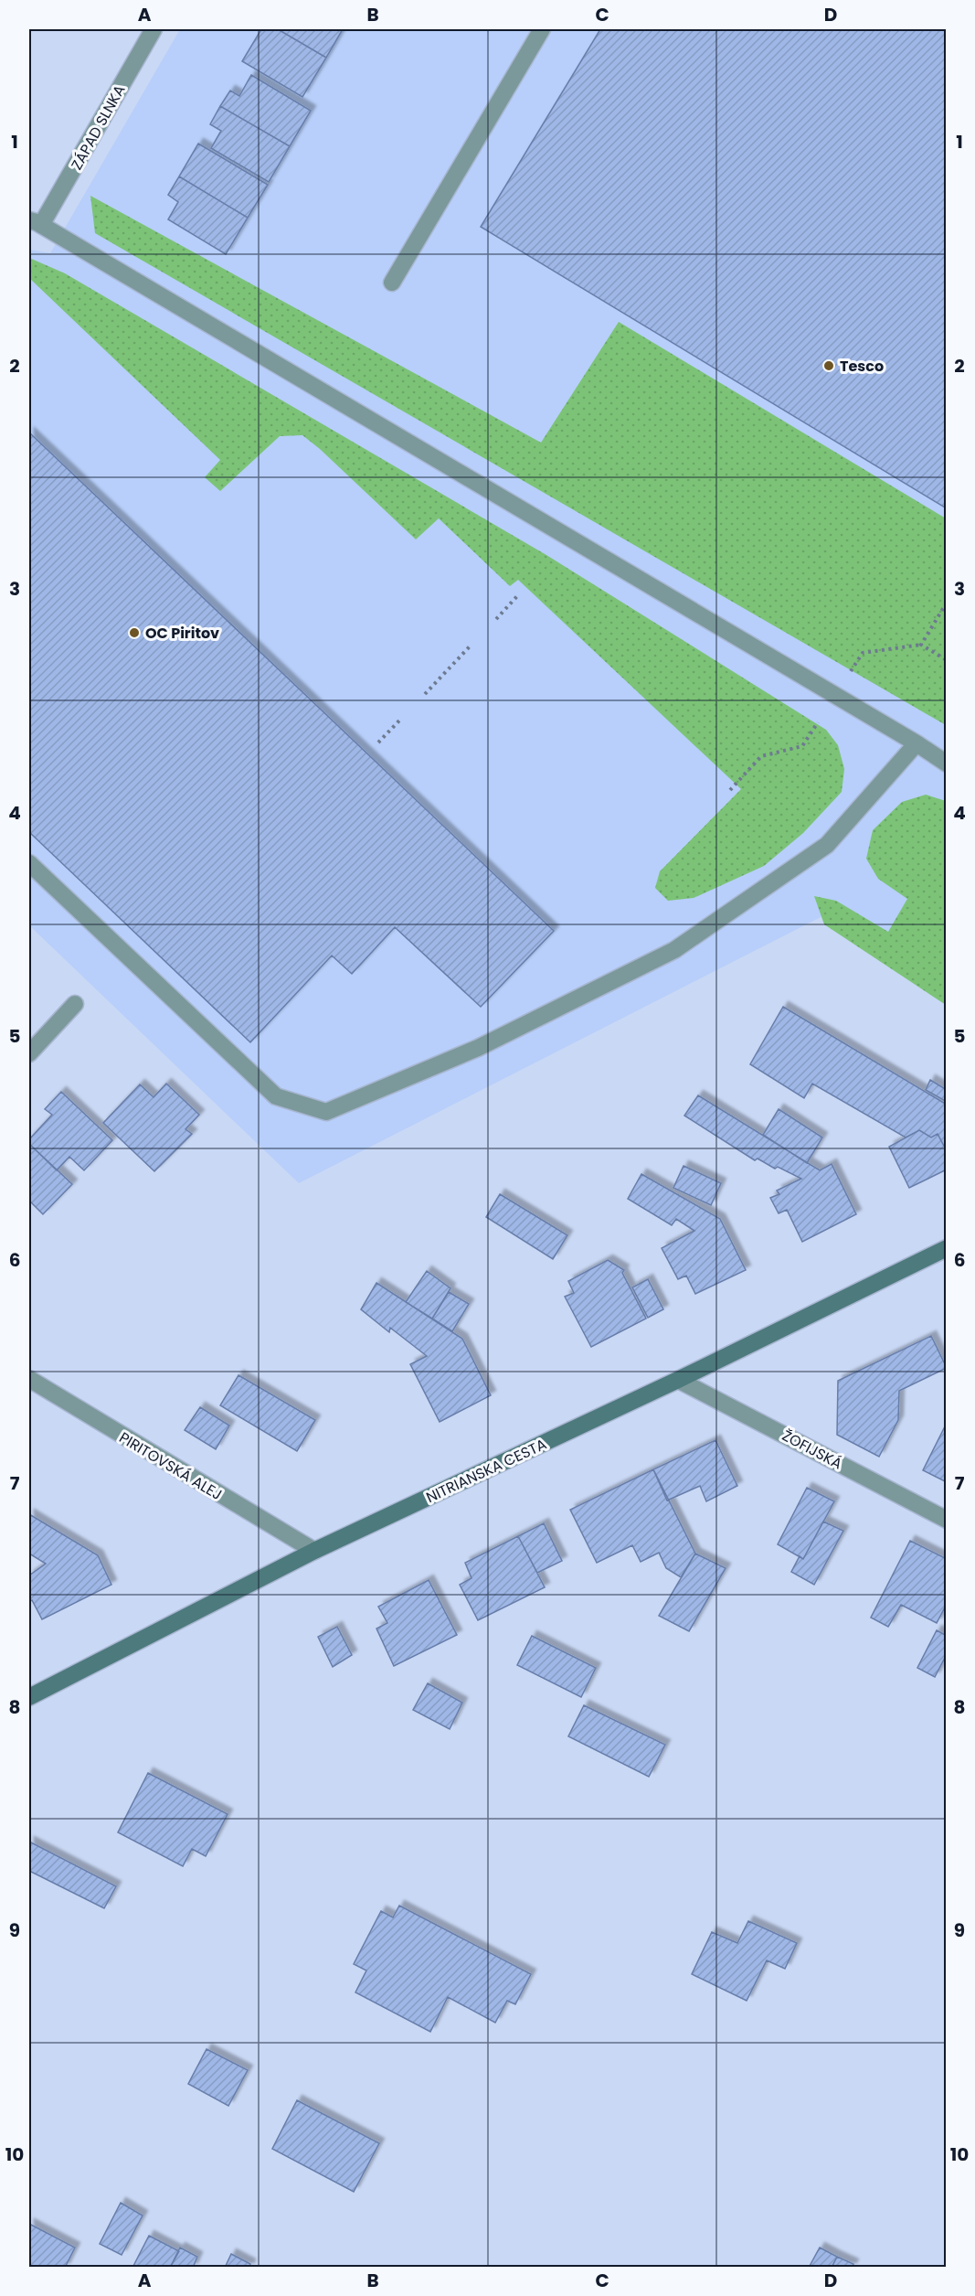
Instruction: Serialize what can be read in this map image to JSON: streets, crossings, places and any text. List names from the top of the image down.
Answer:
{
  "streets": {
    "main road": ["NITRIANSKA CESTA"],
    "street": ["ZÁPAD SLNKA", "ŽOFIJSKÁ", "PIRITOVSKÁ ALEJ"]
  },
  "crossings": [
    ["ŽOFIJSKÁ", "NITRIANSKA CESTA"],
    ["PIRITOVSKÁ ALEJ", "NITRIANSKA CESTA"]
  ],
  "places": ["Tesco", "OC Piritov"],
  "grid": {
    "columns": [
      "A",
      "B",
      "C",
      "D"
    ],
    "rows": [
      "1",
      "2",
      "3",
      "4",
      "5",
      "6",
      "7",
      "8",
      "9",
      "10"
    ]
  }
}
